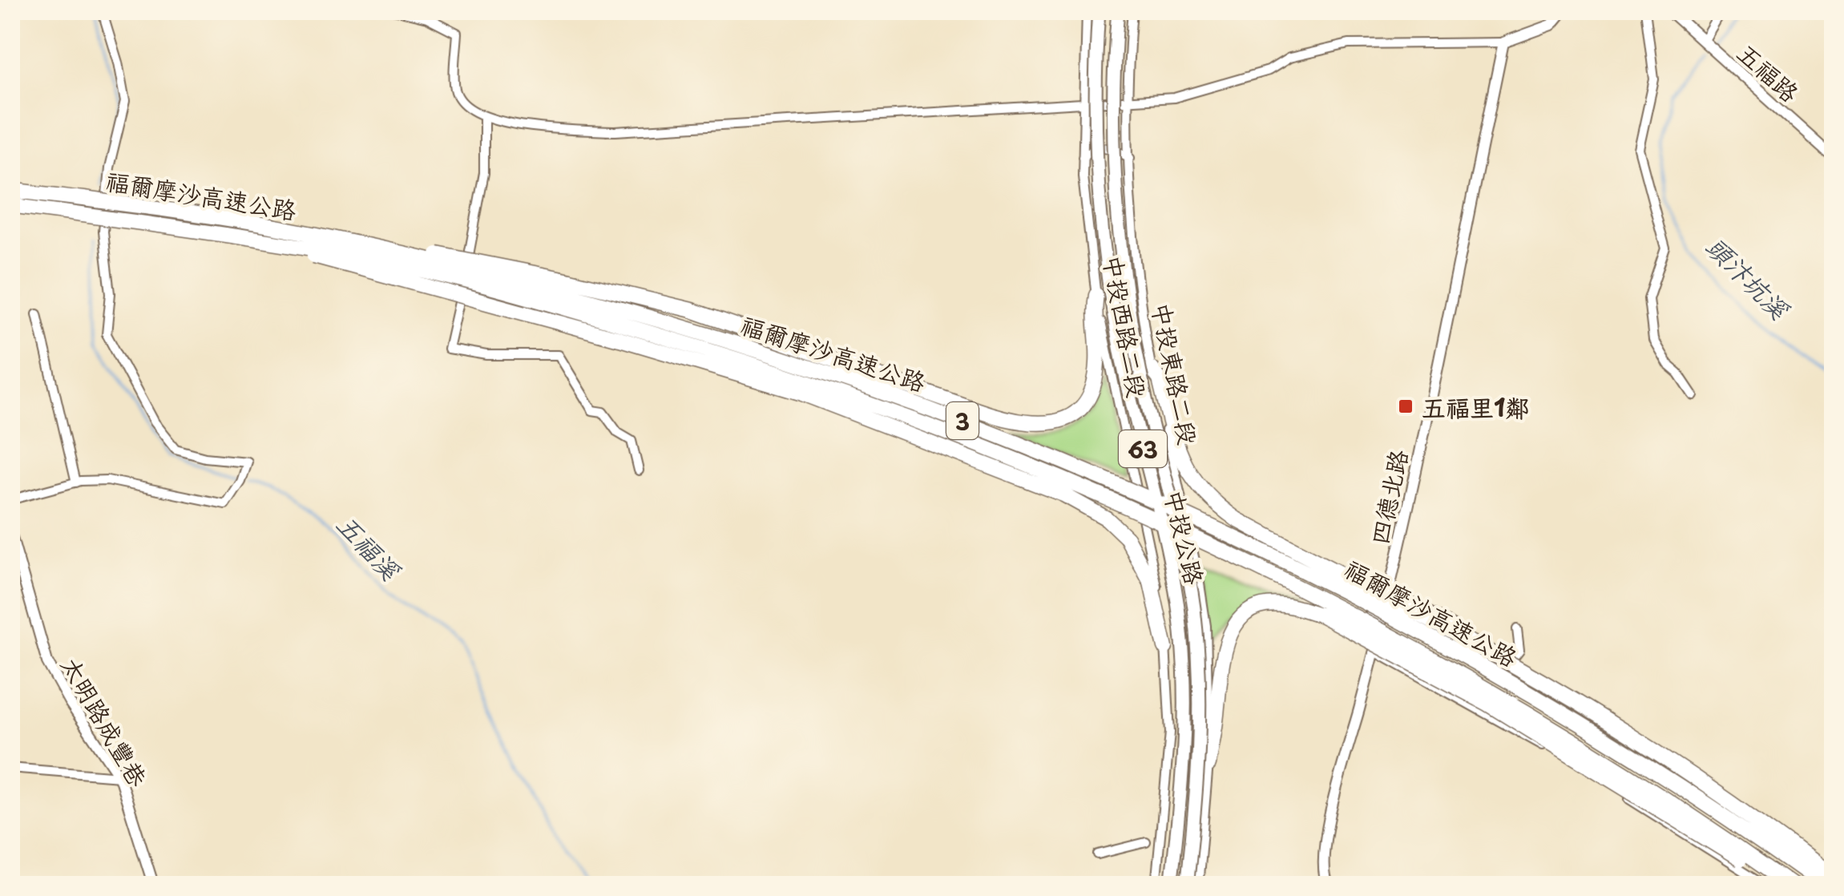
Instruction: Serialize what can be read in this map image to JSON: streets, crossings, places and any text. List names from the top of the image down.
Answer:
{
  "streets": {
    "highway": ["福爾摩沙高速公路", "3"],
    "main road": ["63", "中投公路"],
    "street": [
      "五福路",
      "中投西路二段",
      "中投東路二段",
      "四德北路",
      "太明路成豐巷"
    ]
  },
  "water": ["頭汴坑溪", "五福溪"],
  "places": {
    "transit": ["五福里1鄰"]
  }
}
